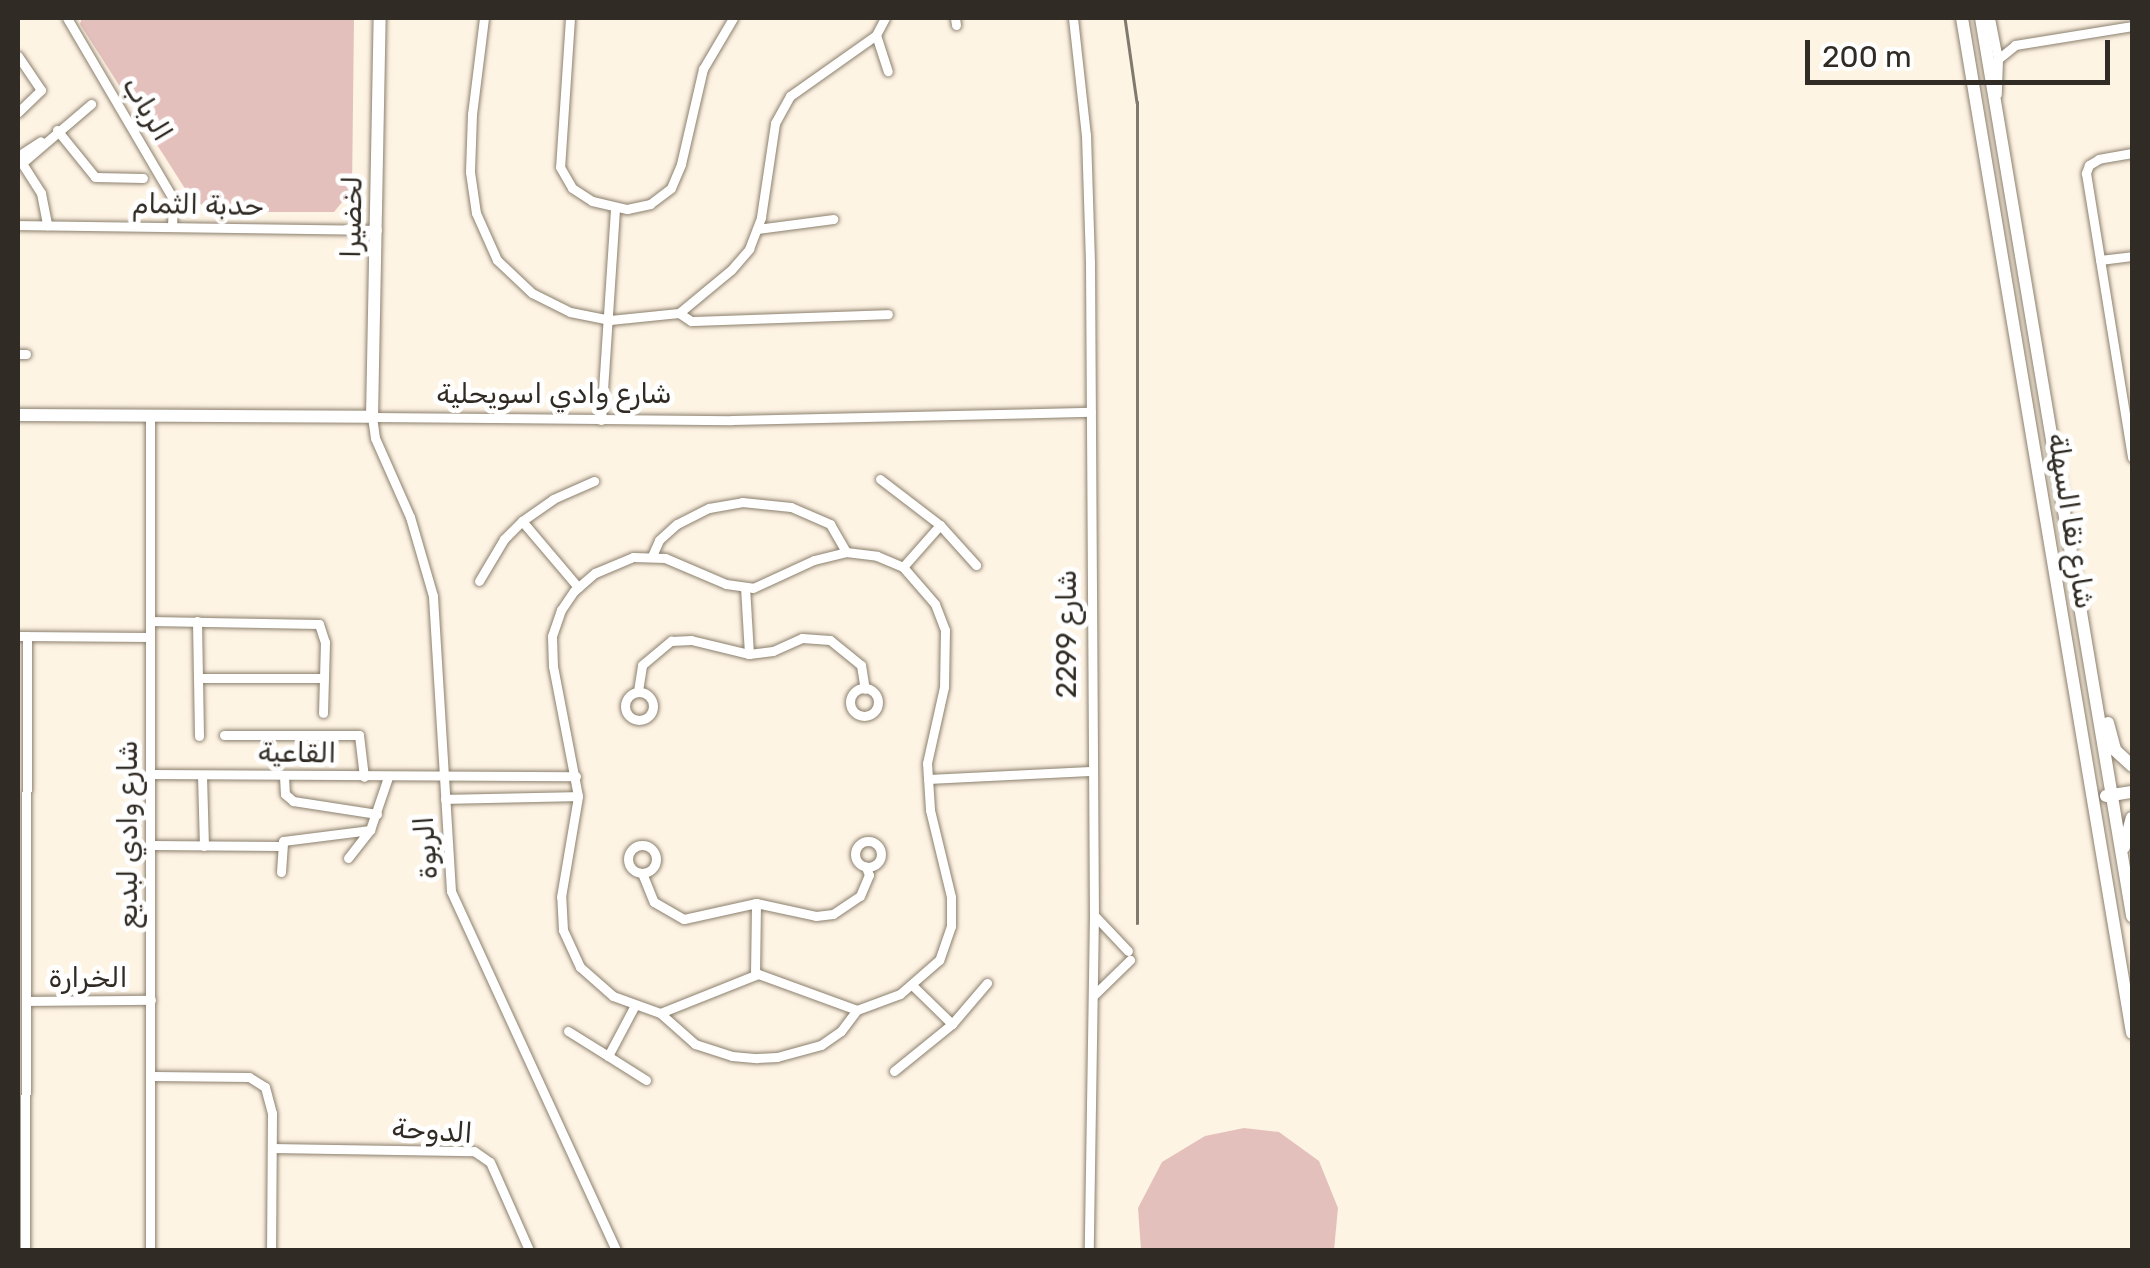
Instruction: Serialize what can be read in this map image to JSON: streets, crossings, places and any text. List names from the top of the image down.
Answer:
{
  "streets": {
    "street": [
      "الرباب",
      "حدبة الثمام",
      "لخضيرا",
      "شارع وادي اسويحلية",
      "شارع نقا السهلة",
      "شارع 2299",
      "القاعية",
      "شارع وادي لبديع",
      "الربوة",
      "الخرارة",
      "الدوحة"
    ]
  },
  "crossings": [
    ["الرباب", "حدبة الثمام"],
    ["حدبة الثمام", "لخضيرا"],
    ["لخضيرا", "شارع وادي اسويحلية"],
    ["لخضيرا", "الربوة"],
    ["شارع وادي اسويحلية", "شارع 2299"],
    ["شارع وادي اسويحلية", "شارع وادي لبديع"],
    ["شارع وادي اسويحلية", "الربوة"],
    ["القاعية", "شارع وادي لبديع"],
    ["القاعية", "الربوة"],
    ["شارع وادي لبديع", "الخرارة"]
  ],
  "scale_bar": "200 m"
}
